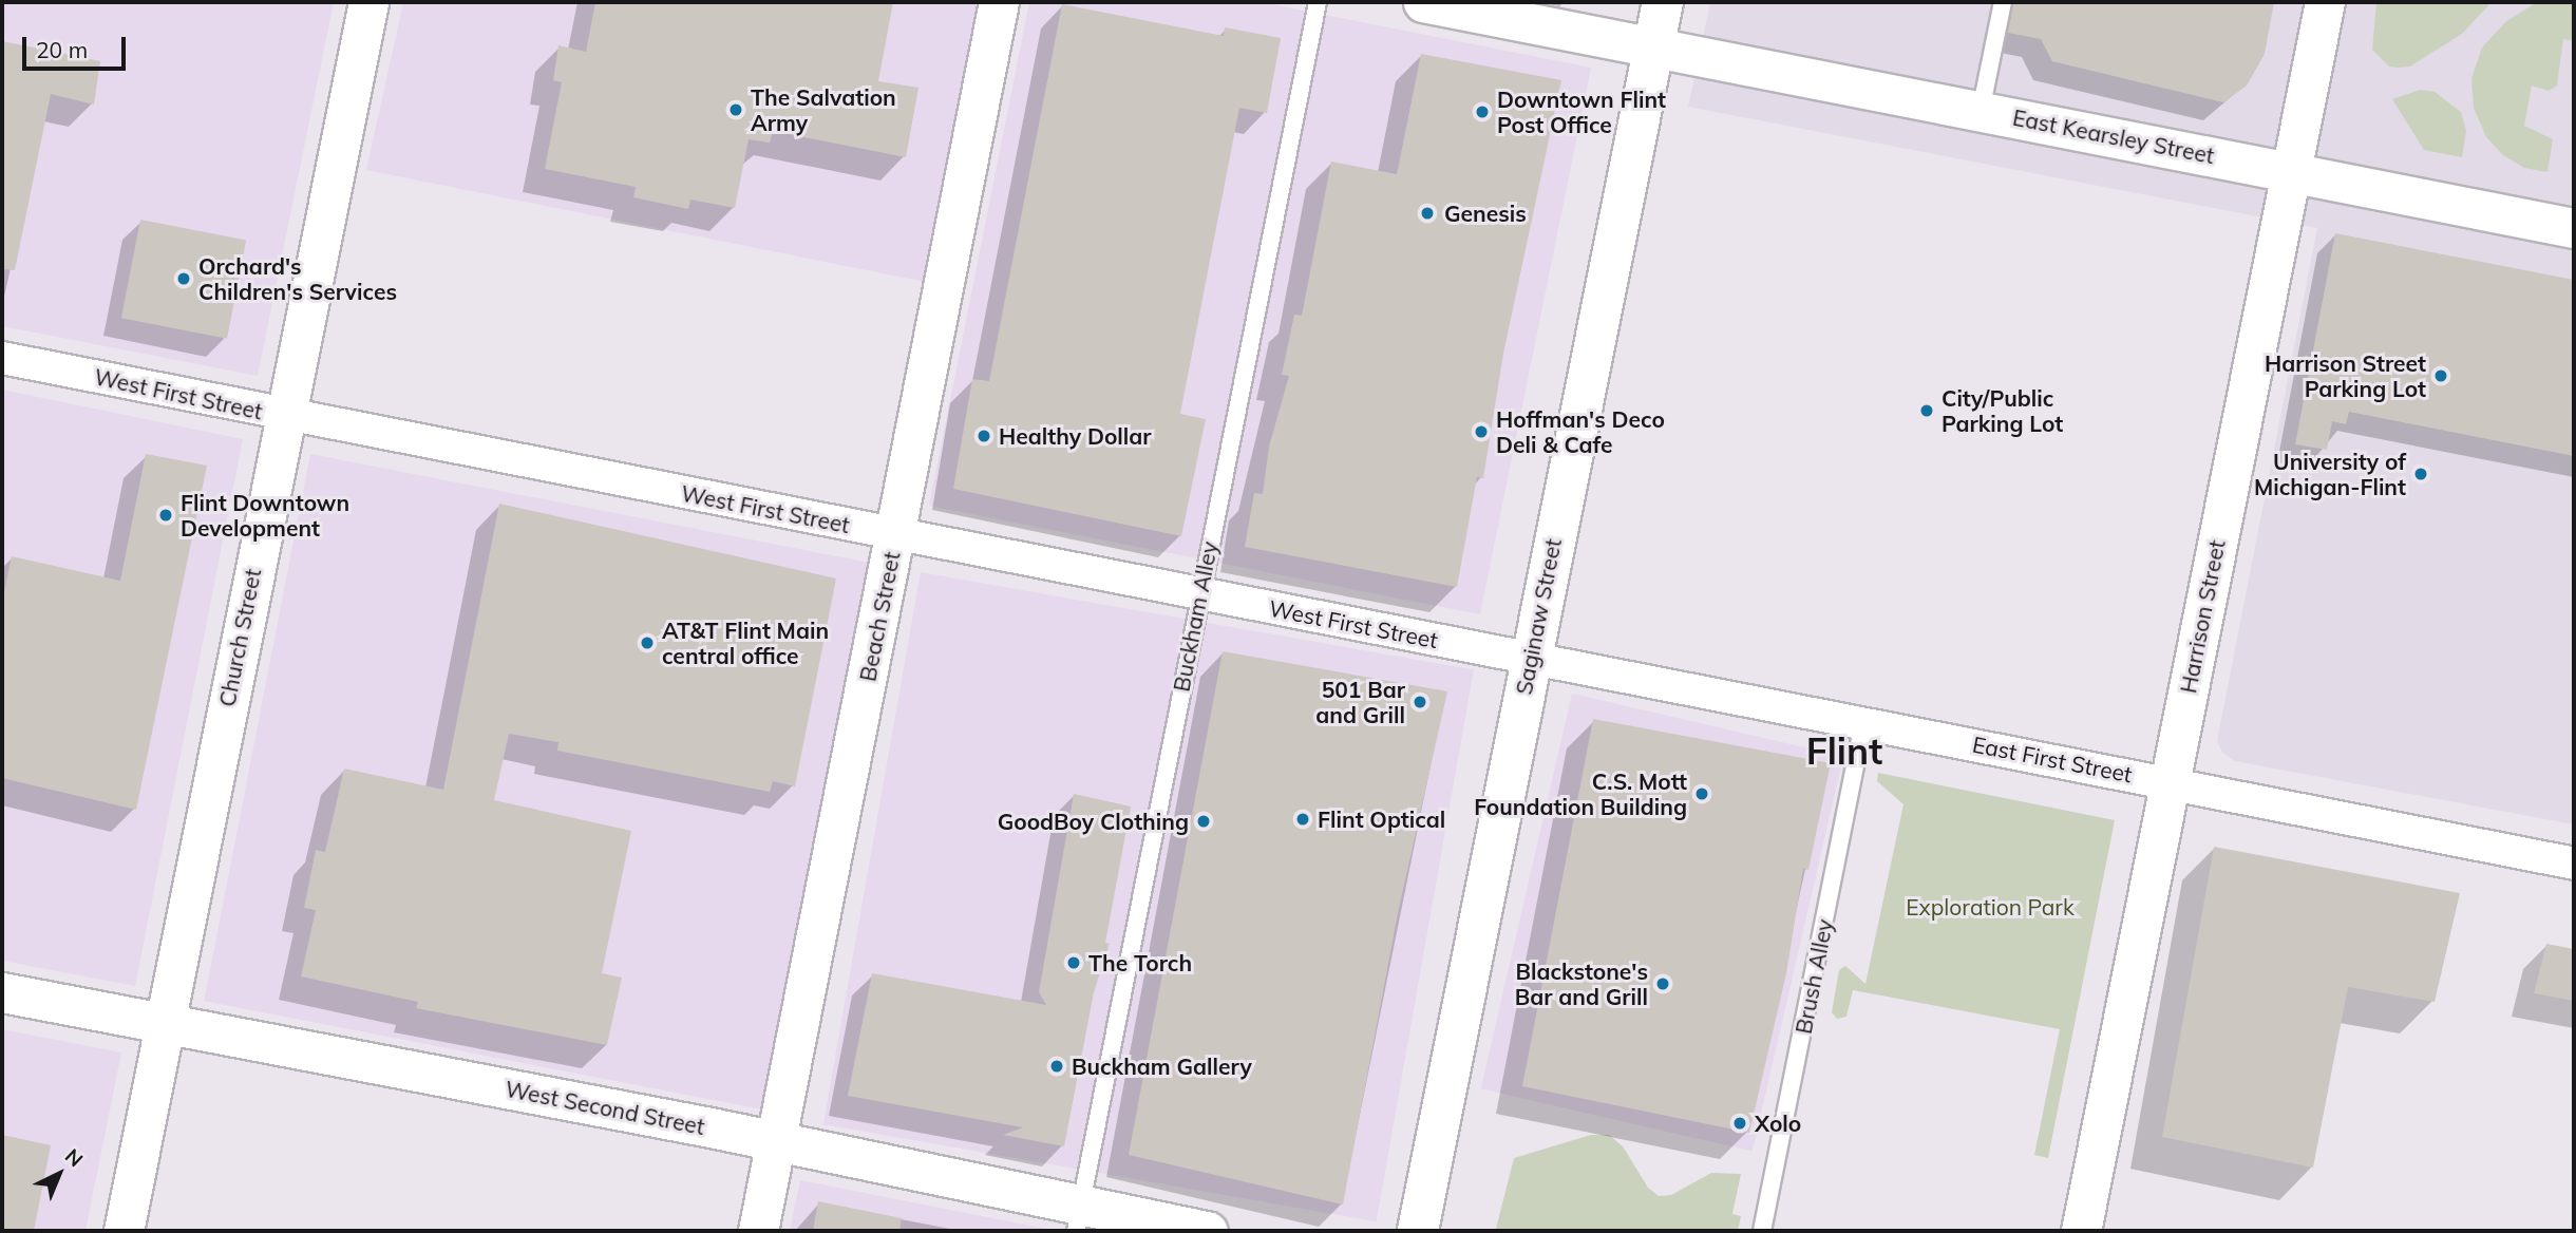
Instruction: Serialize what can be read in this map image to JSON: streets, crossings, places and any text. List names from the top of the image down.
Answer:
{
  "streets": {
    "main road": ["Saginaw Street"],
    "street": [
      "East Kearsley Street",
      "West First Street",
      "Beach Street",
      "Harrison Street",
      "Church Street",
      "East First Street",
      "West Second Street"
    ],
    "lane": ["Buckham Alley", "Brush Alley"]
  },
  "crossings": [
    ["East Kearsley Street", "Saginaw Street"],
    ["East Kearsley Street", "Harrison Street"],
    ["West First Street", "Beach Street"],
    ["West First Street", "Buckham Alley"],
    ["West First Street", "Saginaw Street"],
    ["West First Street", "Church Street"],
    ["West First Street", "East First Street"],
    ["Beach Street", "West Second Street"],
    ["Buckham Alley", "West Second Street"],
    ["Saginaw Street", "East First Street"],
    ["Harrison Street", "East First Street"],
    ["Church Street", "West Second Street"],
    ["East First Street", "Brush Alley"]
  ],
  "districts": ["Flint"],
  "parks": ["Exploration Park"],
  "places": [
    "The Salvation Army",
    "Downtown Flint Post Office",
    "Genesis",
    "Orchard's Children's Services",
    "Harrison Street Parking Lot",
    "City/Public Parking Lot",
    "Hoffman's Deco Deli & Cafe",
    "Healthy Dollar",
    "University of Michigan-Flint",
    "Flint Downtown Development",
    "AT&T Flint Main central office",
    "501 Bar and Grill",
    "C.S. Mott Foundation Building",
    "Flint Optical",
    "GoodBoy Clothing",
    "The Torch",
    "Blackstone's Bar and Grill",
    "Buckham Gallery",
    "Xolo"
  ],
  "scale_bar": "20 m",
  "north": "top right"
}
